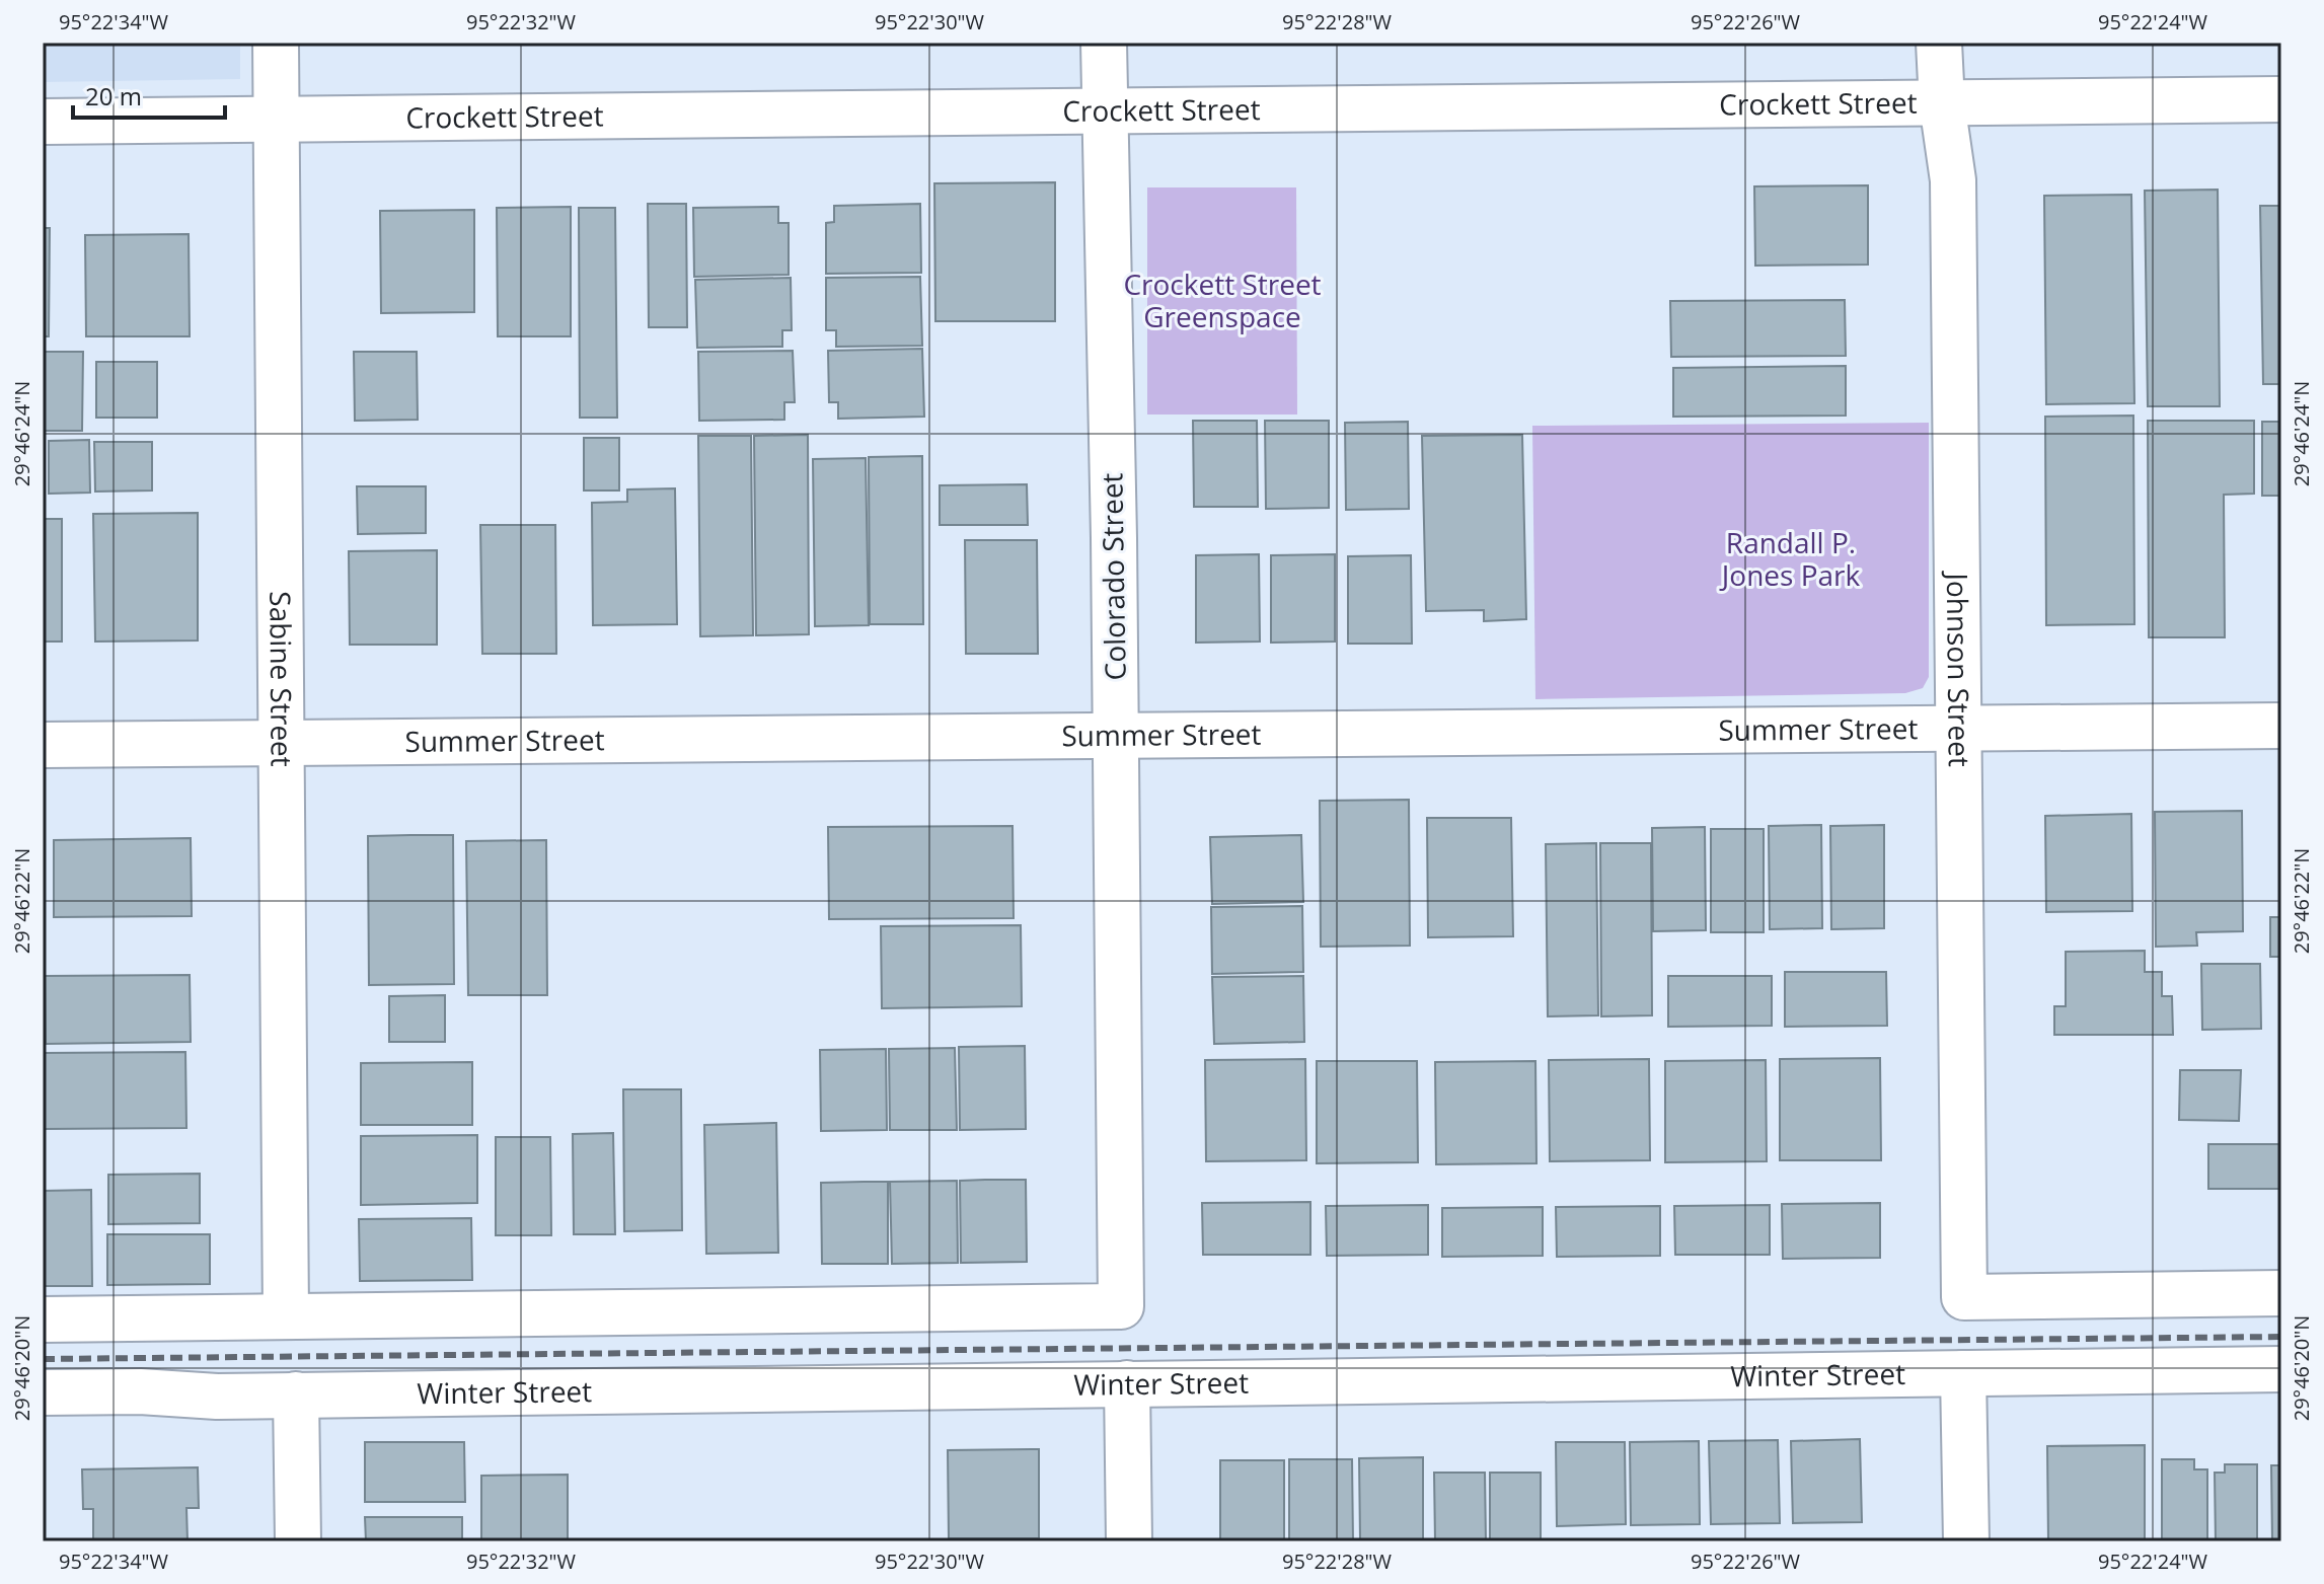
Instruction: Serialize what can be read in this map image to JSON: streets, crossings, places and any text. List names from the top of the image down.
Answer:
{
  "streets": {
    "street": [
      "Crockett Street",
      "Colorado Street",
      "Johnson Street",
      "Sabine Street",
      "Summer Street",
      "Winter Street"
    ]
  },
  "crossings": [
    ["Crockett Street", "Colorado Street"],
    ["Crockett Street", "Johnson Street"],
    ["Crockett Street", "Sabine Street"],
    ["Colorado Street", "Sabine Street"],
    ["Colorado Street", "Summer Street"],
    ["Johnson Street", "Summer Street"],
    ["Sabine Street", "Summer Street"]
  ],
  "parks": ["Crockett Street Greenspace", "Randall P. Jones Park"],
  "scale_bar": "20 m",
  "coordinates": [
    "95°22'34\"W",
    "95°22'32\"W",
    "95°22'30\"W",
    "95°22'28\"W",
    "95°22'26\"W",
    "95°22'24\"W",
    "29°46'24\"N",
    "29°46'22\"N",
    "29°46'20\"N"
  ]
}
